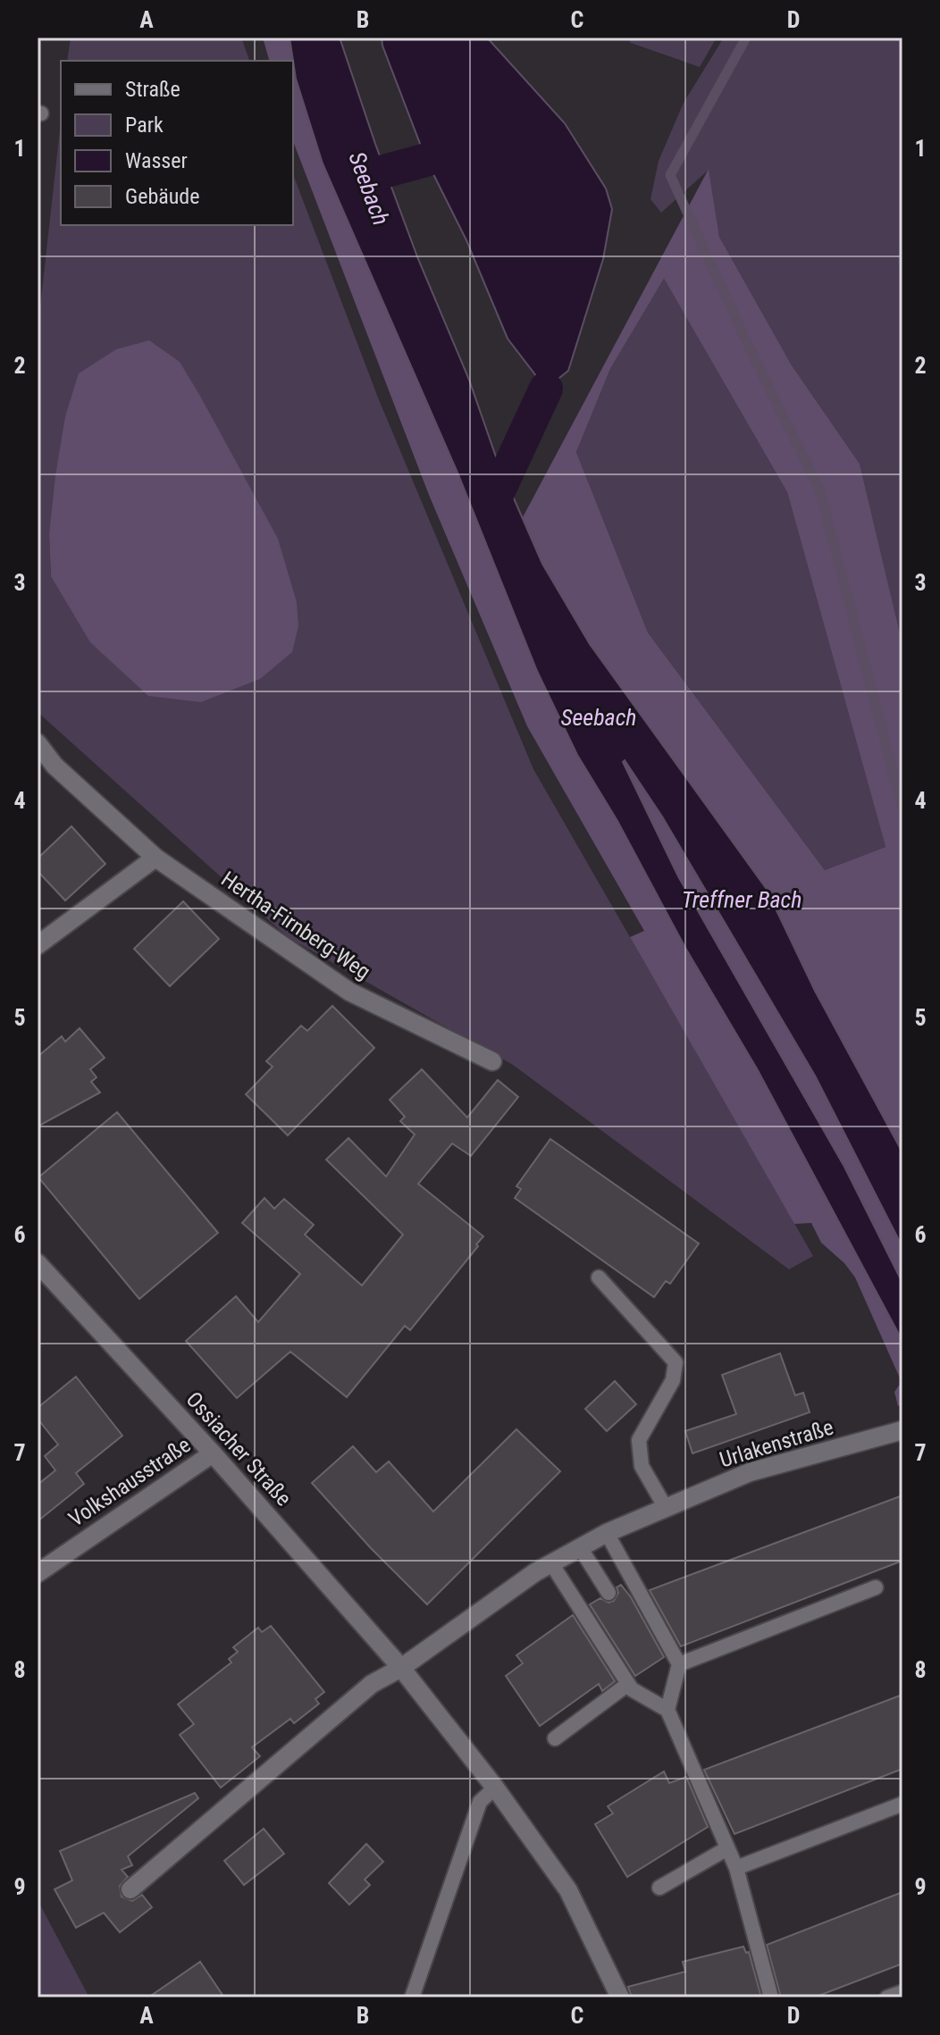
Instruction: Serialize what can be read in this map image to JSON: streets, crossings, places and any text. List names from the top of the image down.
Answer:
{
  "streets": {
    "street": [
      "Hertha-Firnberg-Weg",
      "Urlakenstraße",
      "Ossiacher Straße",
      "Volkshausstraße"
    ]
  },
  "crossings": [
    ["Urlakenstraße", "Ossiacher Straße"],
    ["Ossiacher Straße", "Volkshausstraße"]
  ],
  "water": ["Seebach", "Treffner Bach"],
  "legend": [
    "Straße",
    "Park",
    "Wasser",
    "Gebäude"
  ],
  "grid": {
    "columns": [
      "A",
      "B",
      "C",
      "D"
    ],
    "rows": [
      "1",
      "2",
      "3",
      "4",
      "5",
      "6",
      "7",
      "8",
      "9"
    ]
  }
}
